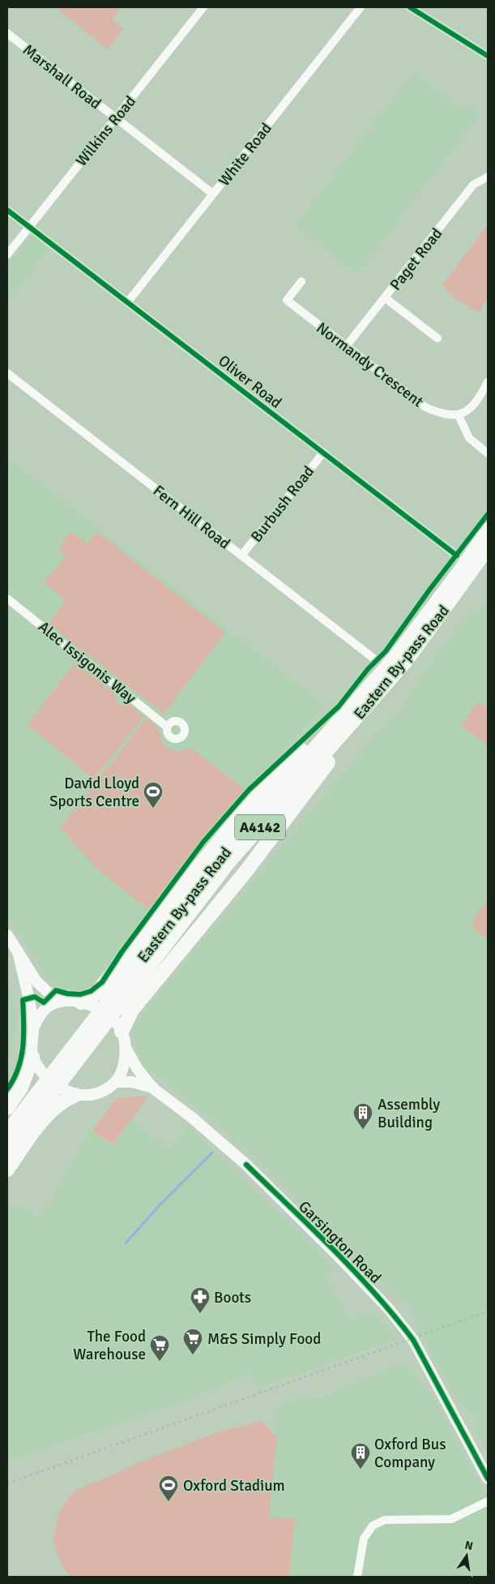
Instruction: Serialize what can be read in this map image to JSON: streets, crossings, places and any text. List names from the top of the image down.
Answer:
{
  "streets": {
    "highway": ["Eastern By-pass Road", "A4142"],
    "main road": ["Garsington Road"],
    "street": [
      "Marshall Road",
      "Wilkins Road",
      "White Road",
      "Paget Road",
      "Normandy Crescent",
      "Oliver Road",
      "Burbush Road",
      "Fern Hill Road",
      "Alec Issigonis Way"
    ]
  },
  "crossings": [
    ["Marshall Road", "Wilkins Road"],
    ["Marshall Road", "White Road"],
    ["Wilkins Road", "Oliver Road"],
    ["White Road", "Oliver Road"],
    ["Paget Road", "Normandy Crescent"],
    ["Oliver Road", "Burbush Road"],
    ["Burbush Road", "Fern Hill Road"]
  ],
  "places": {
    "sports": ["David Lloyd Sports Centre", "Oxford Stadium"],
    "building": ["Assembly Building", "Oxford Bus Company"],
    "pharmacy": ["Boots"],
    "supermarket": ["M&S Simply Food", "The Food Warehouse"]
  },
  "north": "top"
}
